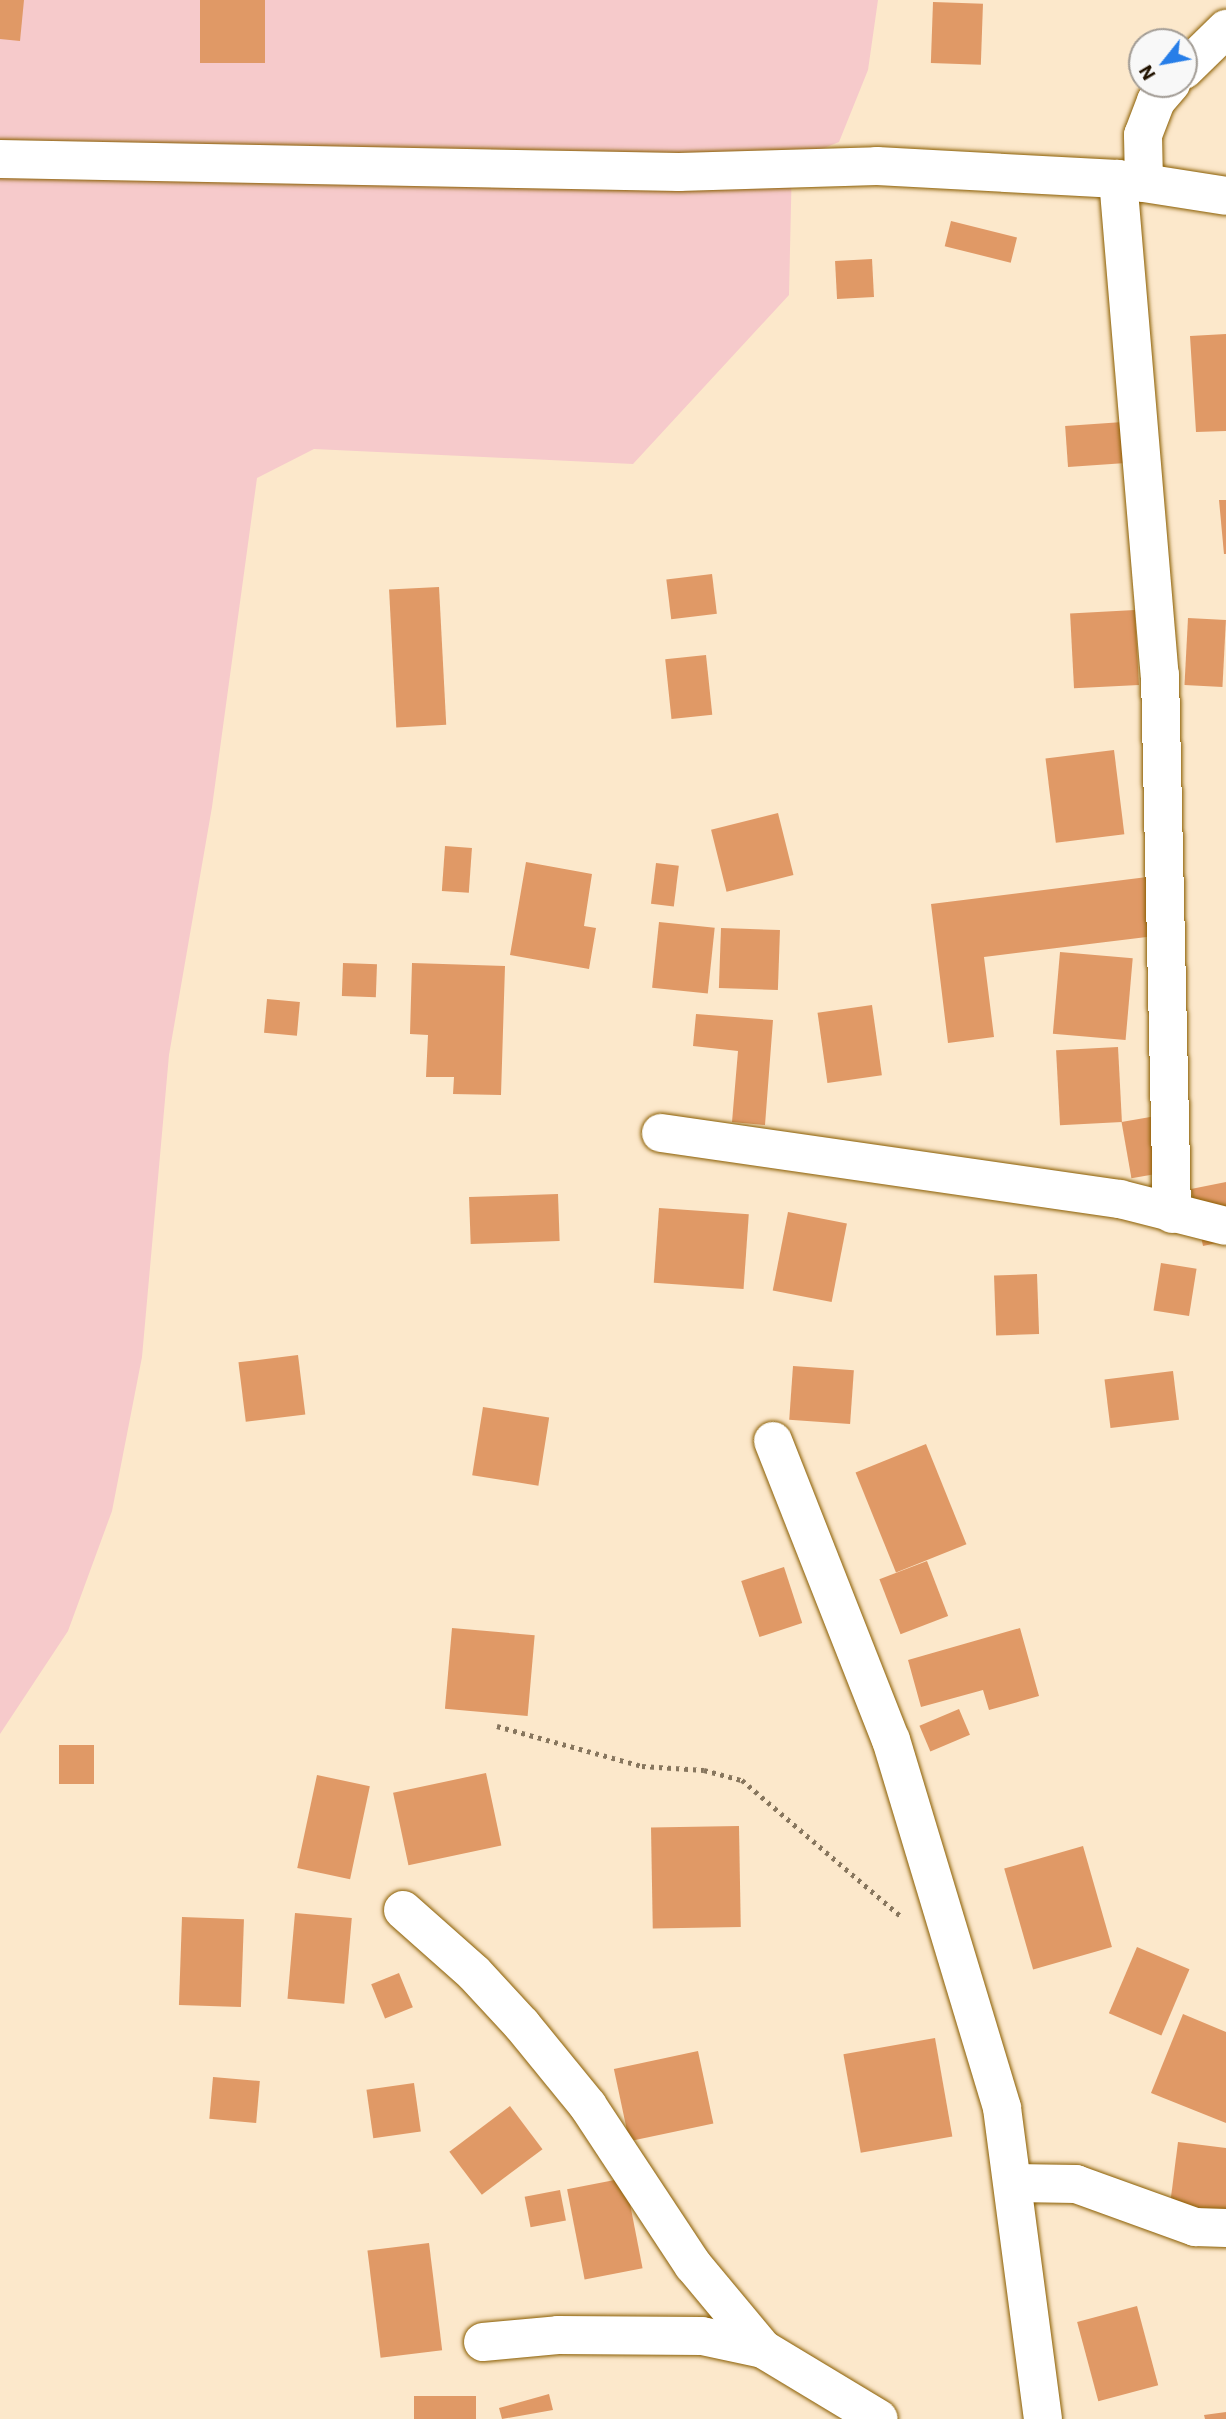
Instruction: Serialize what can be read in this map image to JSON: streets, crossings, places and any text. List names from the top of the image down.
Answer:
{
  "north": "bottom left"
}
